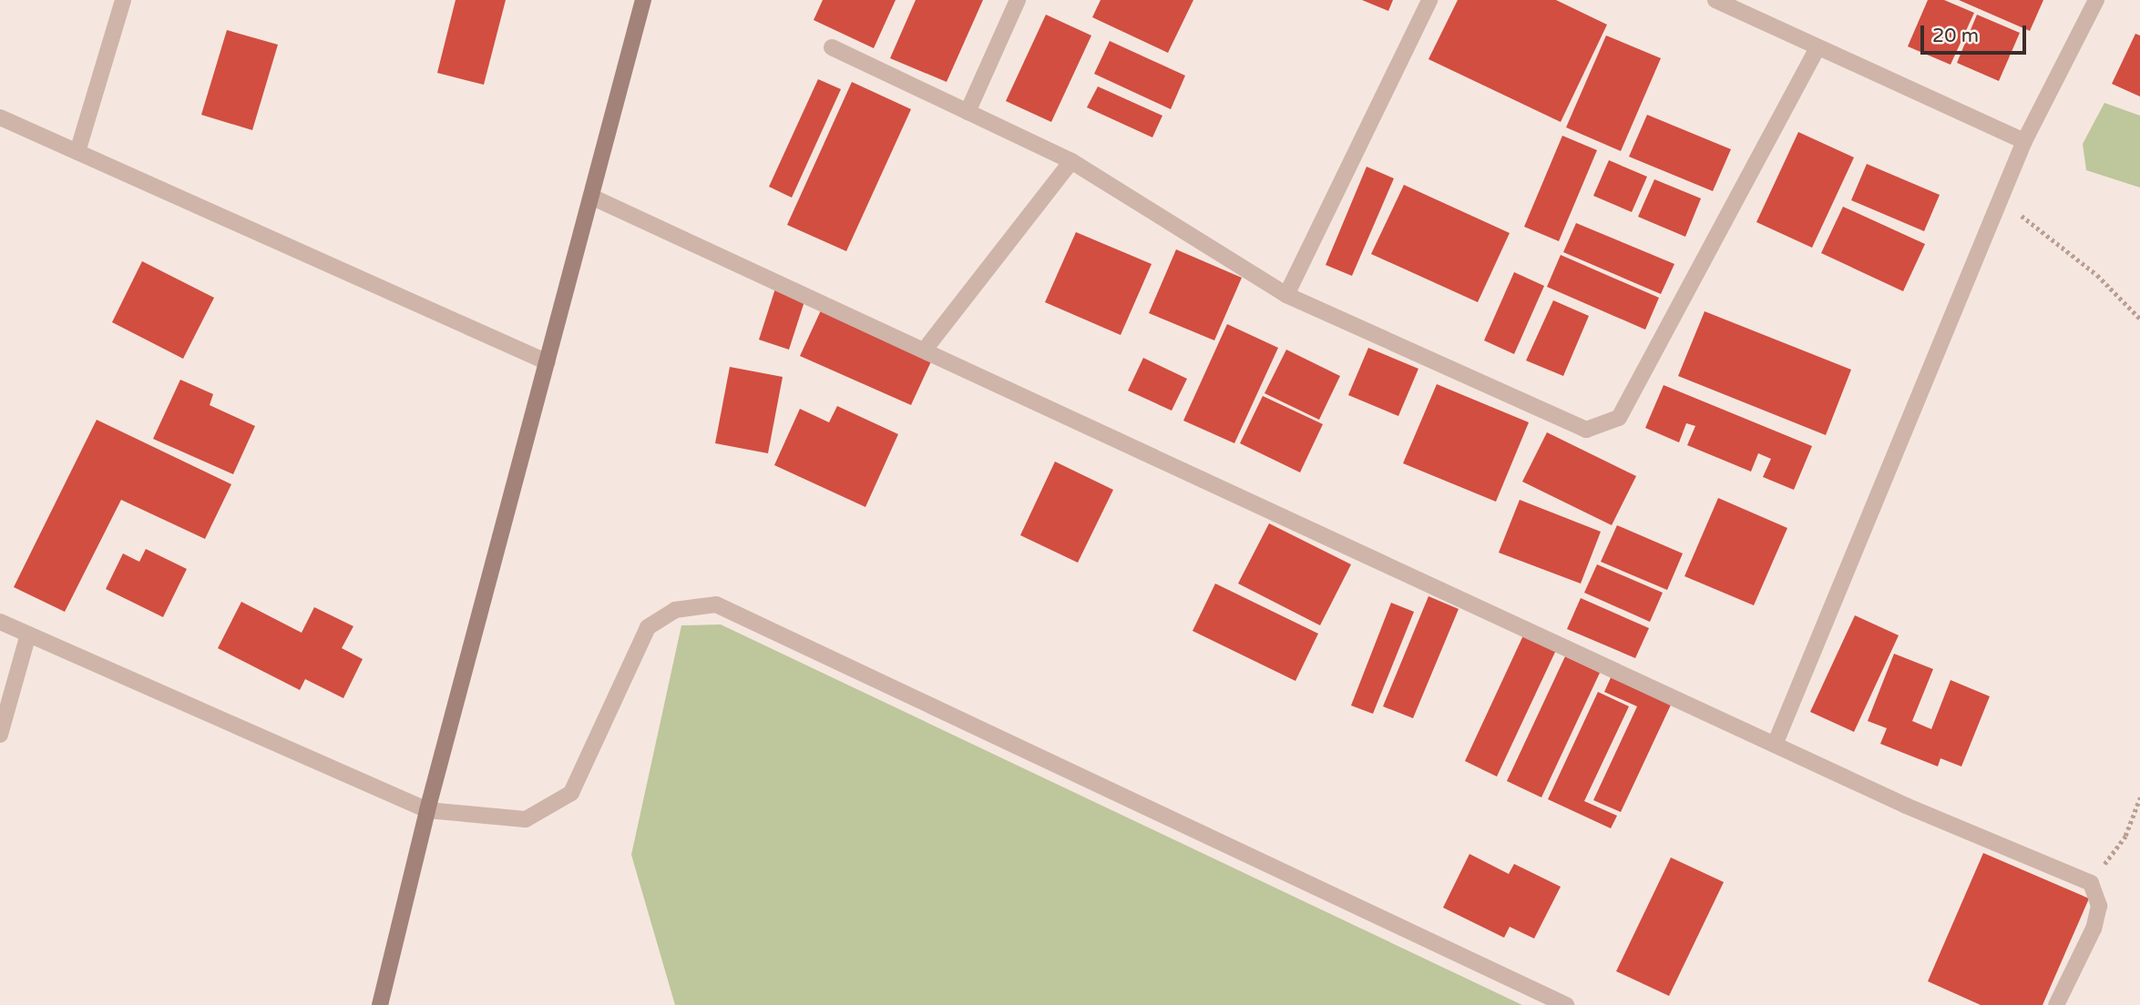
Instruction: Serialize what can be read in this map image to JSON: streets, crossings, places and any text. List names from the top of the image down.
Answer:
{
  "scale_bar": "20 m"
}
